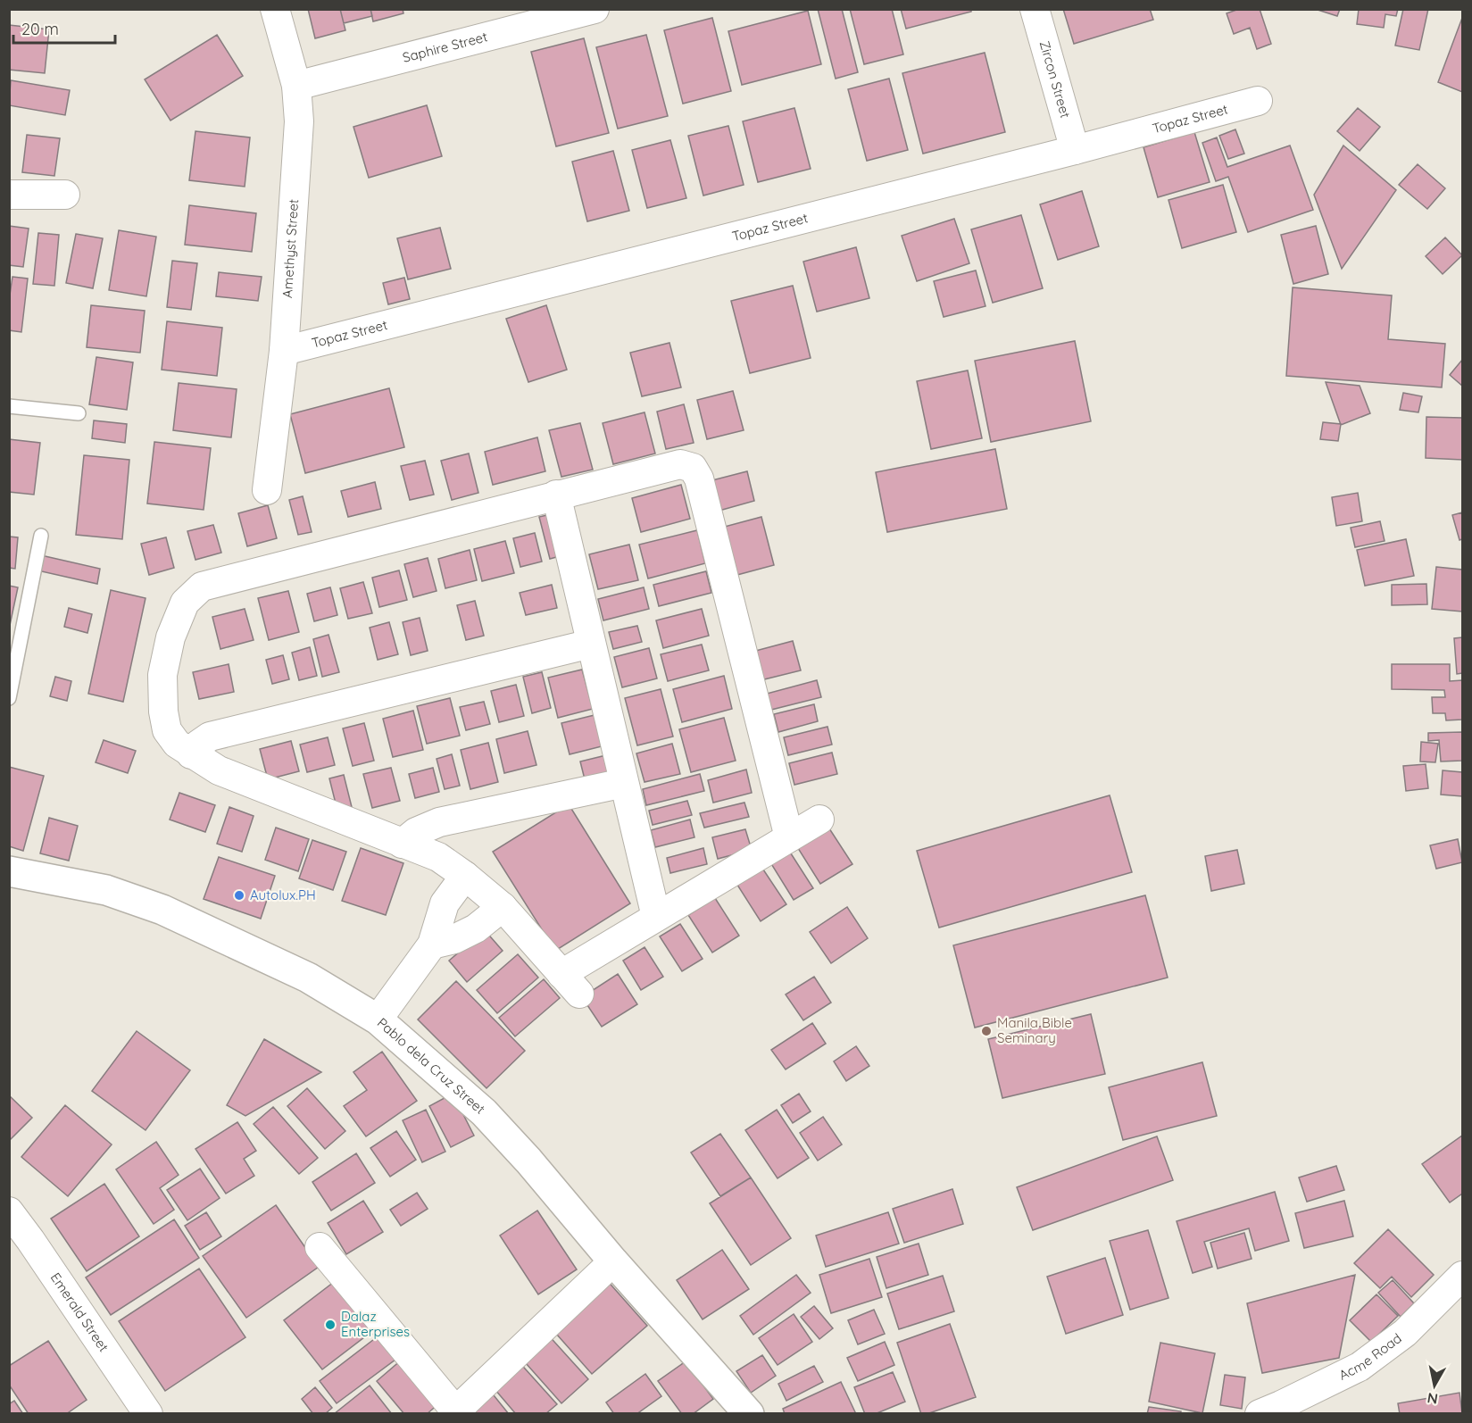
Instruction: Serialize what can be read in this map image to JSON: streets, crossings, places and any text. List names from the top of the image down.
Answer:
{
  "streets": {
    "street": [
      "Saphire Street",
      "Zircon Street",
      "Topaz Street",
      "Amethyst Street",
      "Pablo dela Cruz Street",
      "Emerald Street",
      "Acme Road"
    ]
  },
  "crossings": [
    ["Saphire Street", "Amethyst Street"],
    ["Zircon Street", "Topaz Street"],
    ["Topaz Street", "Amethyst Street"]
  ],
  "places": ["Autolux.PH", "Manila Bible Seminary", "Dalaz Enterprises"],
  "scale_bar": "20 m",
  "north": "bottom"
}
